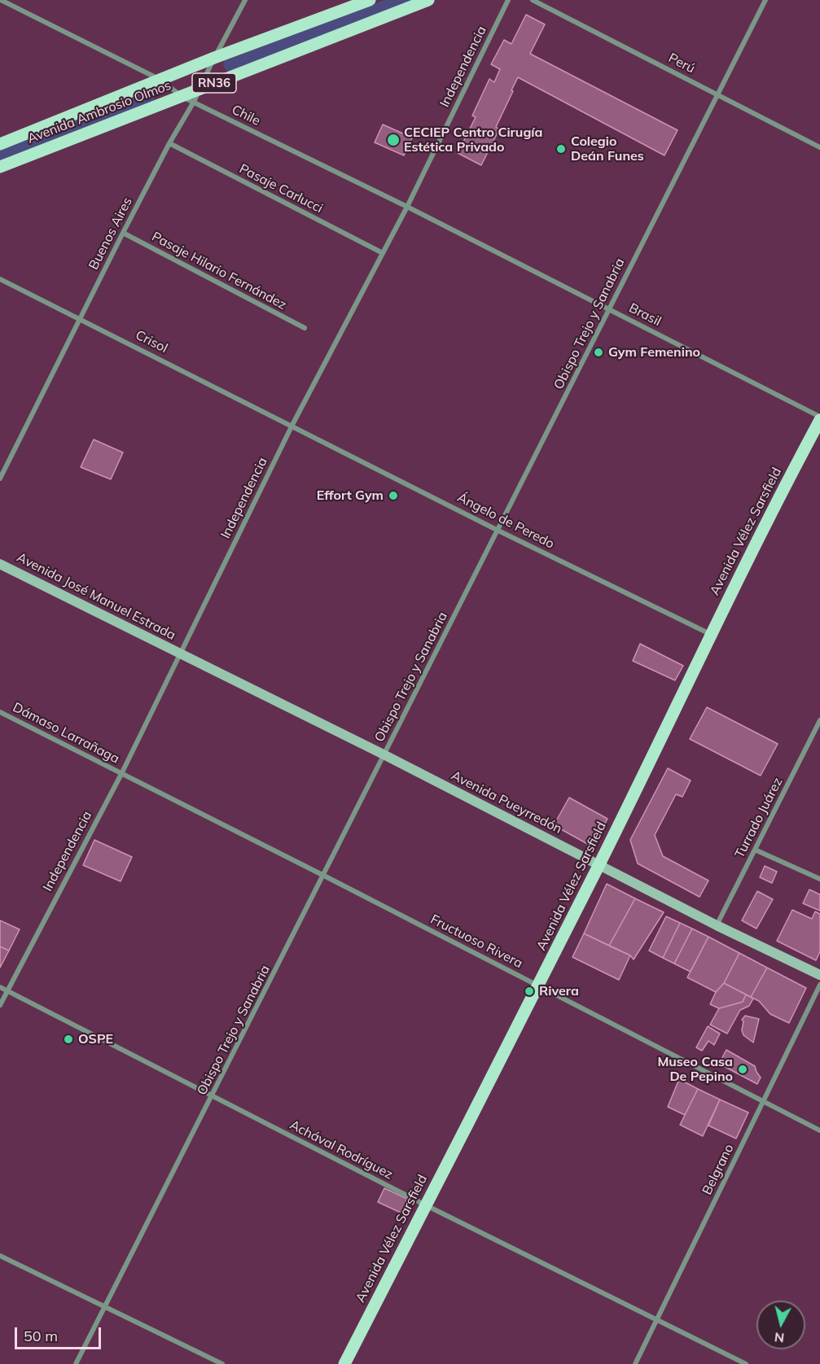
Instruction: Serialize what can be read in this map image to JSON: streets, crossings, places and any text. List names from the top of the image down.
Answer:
{
  "streets": {
    "main road": [
      "RN36",
      "Avenida Ambrosio Olmos",
      "Avenida Vélez Sarsfield",
      "Avenida José Manuel Estrada",
      "Avenida Pueyrredón"
    ],
    "street": [
      "Perú",
      "Independencia",
      "Chile",
      "Pasaje Carlucci",
      "Buenos Aires",
      "Pasaje Hilario Fernández",
      "Brasil",
      "Obispo Trejo y Sanabria",
      "Crisol",
      "Ángelo de Peredo",
      "Dámaso Larrañaga",
      "Turrado Juárez",
      "Fructuoso Rivera",
      "Achával Rodríguez",
      "Belgrano"
    ]
  },
  "crossings": [
    ["Perú", "Obispo Trejo y Sanabria"],
    ["Independencia", "Chile"],
    ["Independencia", "Pasaje Carlucci"],
    ["Independencia", "Brasil"],
    ["Independencia", "Crisol"],
    ["Independencia", "Ángelo de Peredo"],
    ["Independencia", "Avenida José Manuel Estrada"],
    ["Independencia", "Dámaso Larrañaga"],
    ["Independencia", "Avenida Pueyrredón"],
    ["Independencia", "Fructuoso Rivera"],
    ["Independencia", "Achával Rodríguez"],
    ["Avenida Ambrosio Olmos", "Chile"],
    ["Avenida Ambrosio Olmos", "Buenos Aires"],
    ["Chile", "Buenos Aires"],
    ["Chile", "Brasil"],
    ["Pasaje Carlucci", "Buenos Aires"],
    ["Buenos Aires", "Pasaje Hilario Fernández"],
    ["Buenos Aires", "Crisol"],
    ["Brasil", "Obispo Trejo y Sanabria"],
    ["Brasil", "Avenida Vélez Sarsfield"],
    ["Obispo Trejo y Sanabria", "Ángelo de Peredo"],
    ["Obispo Trejo y Sanabria", "Avenida Pueyrredón"],
    ["Obispo Trejo y Sanabria", "Fructuoso Rivera"],
    ["Obispo Trejo y Sanabria", "Achával Rodríguez"],
    ["Crisol", "Ángelo de Peredo"],
    ["Ángelo de Peredo", "Avenida Vélez Sarsfield"],
    ["Avenida Vélez Sarsfield", "Avenida Pueyrredón"],
    ["Avenida Vélez Sarsfield", "Fructuoso Rivera"],
    ["Avenida Vélez Sarsfield", "Achával Rodríguez"],
    ["Avenida José Manuel Estrada", "Avenida Pueyrredón"],
    ["Dámaso Larrañaga", "Fructuoso Rivera"],
    ["Avenida Pueyrredón", "Turrado Juárez"],
    ["Fructuoso Rivera", "Belgrano"],
    ["Achával Rodríguez", "Belgrano"]
  ],
  "places": [
    "CECIEP Centro Cirugía Estética Privado",
    "Colegio Deán Funes",
    "Gym Femenino",
    "Effort Gym",
    "Rivera",
    "OSPE",
    "Museo Casa De Pepino"
  ],
  "scale_bar": "50 m",
  "north": "bottom"
}
